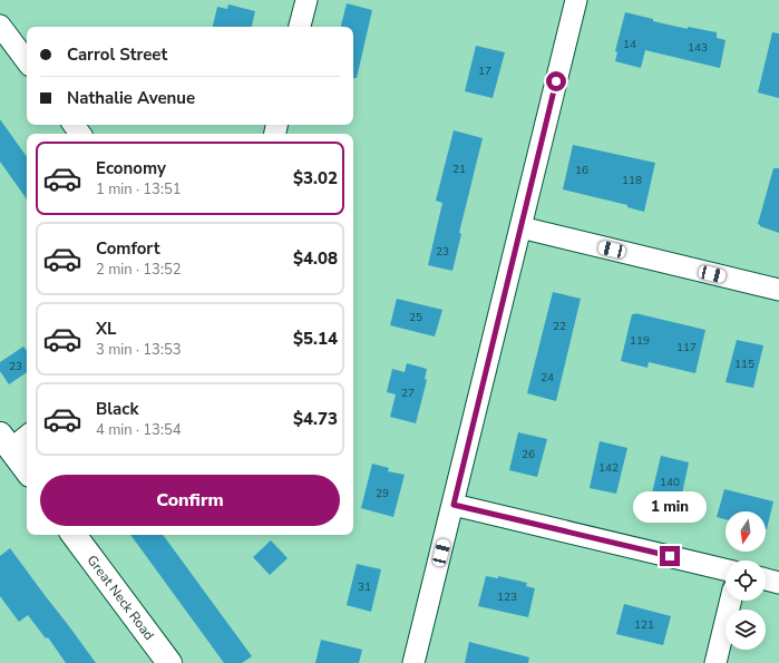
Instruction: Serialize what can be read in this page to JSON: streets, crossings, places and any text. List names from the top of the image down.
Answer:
{
  "streets": {
    "main road": ["Great Neck Road"]
  },
  "house_numbers": [
    "14",
    "143",
    "17",
    "21",
    "16",
    "118",
    "23",
    "25",
    "22",
    "119",
    "117",
    "115",
    "23",
    "24",
    "27",
    "26",
    "142",
    "140",
    "29",
    "31",
    "123",
    "121"
  ],
  "north": "bottom",
  "page": {
    "banner": ["Carrol Street", "Nathalie Avenue"],
    "list": [
      {
        "name": "Economy",
        "note": "1 min · 13:51",
        "value": "$3.02"
      },
      {
        "name": "Comfort",
        "note": "2 min · 13:52",
        "value": "$4.08"
      },
      {
        "name": "XL",
        "note": "3 min · 13:53",
        "value": "$5.14"
      },
      {
        "name": "Black",
        "note": "4 min · 13:54",
        "value": "$4.73"
      }
    ],
    "buttons": "Confirm",
    "bubble": "1 min"
  }
}
